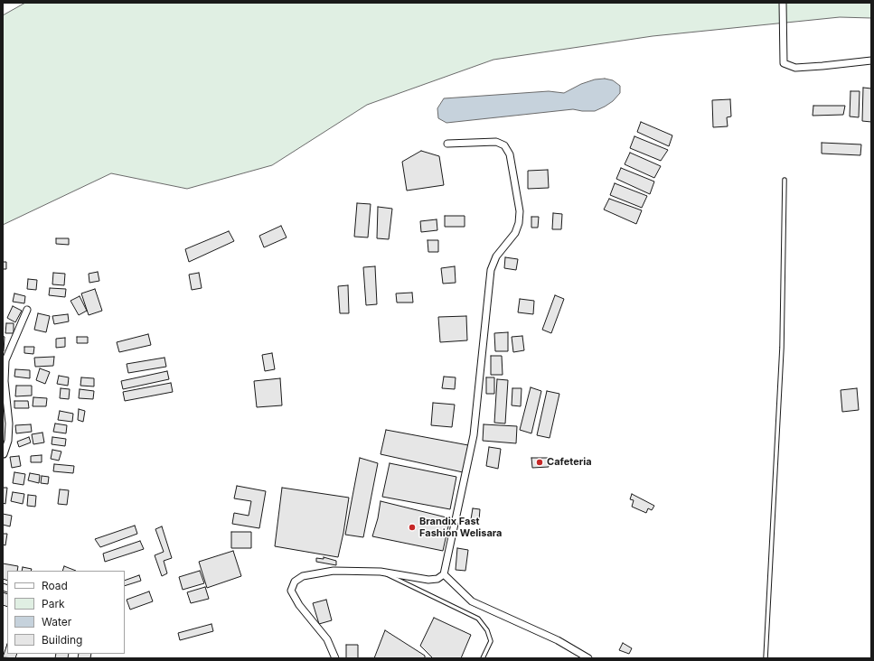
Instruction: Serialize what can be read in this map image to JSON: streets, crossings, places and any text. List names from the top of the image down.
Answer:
{
  "places": ["Cafeteria", "Brandix Fast Fashion Welisara"],
  "legend": [
    "Road",
    "Park",
    "Water",
    "Building"
  ]
}
